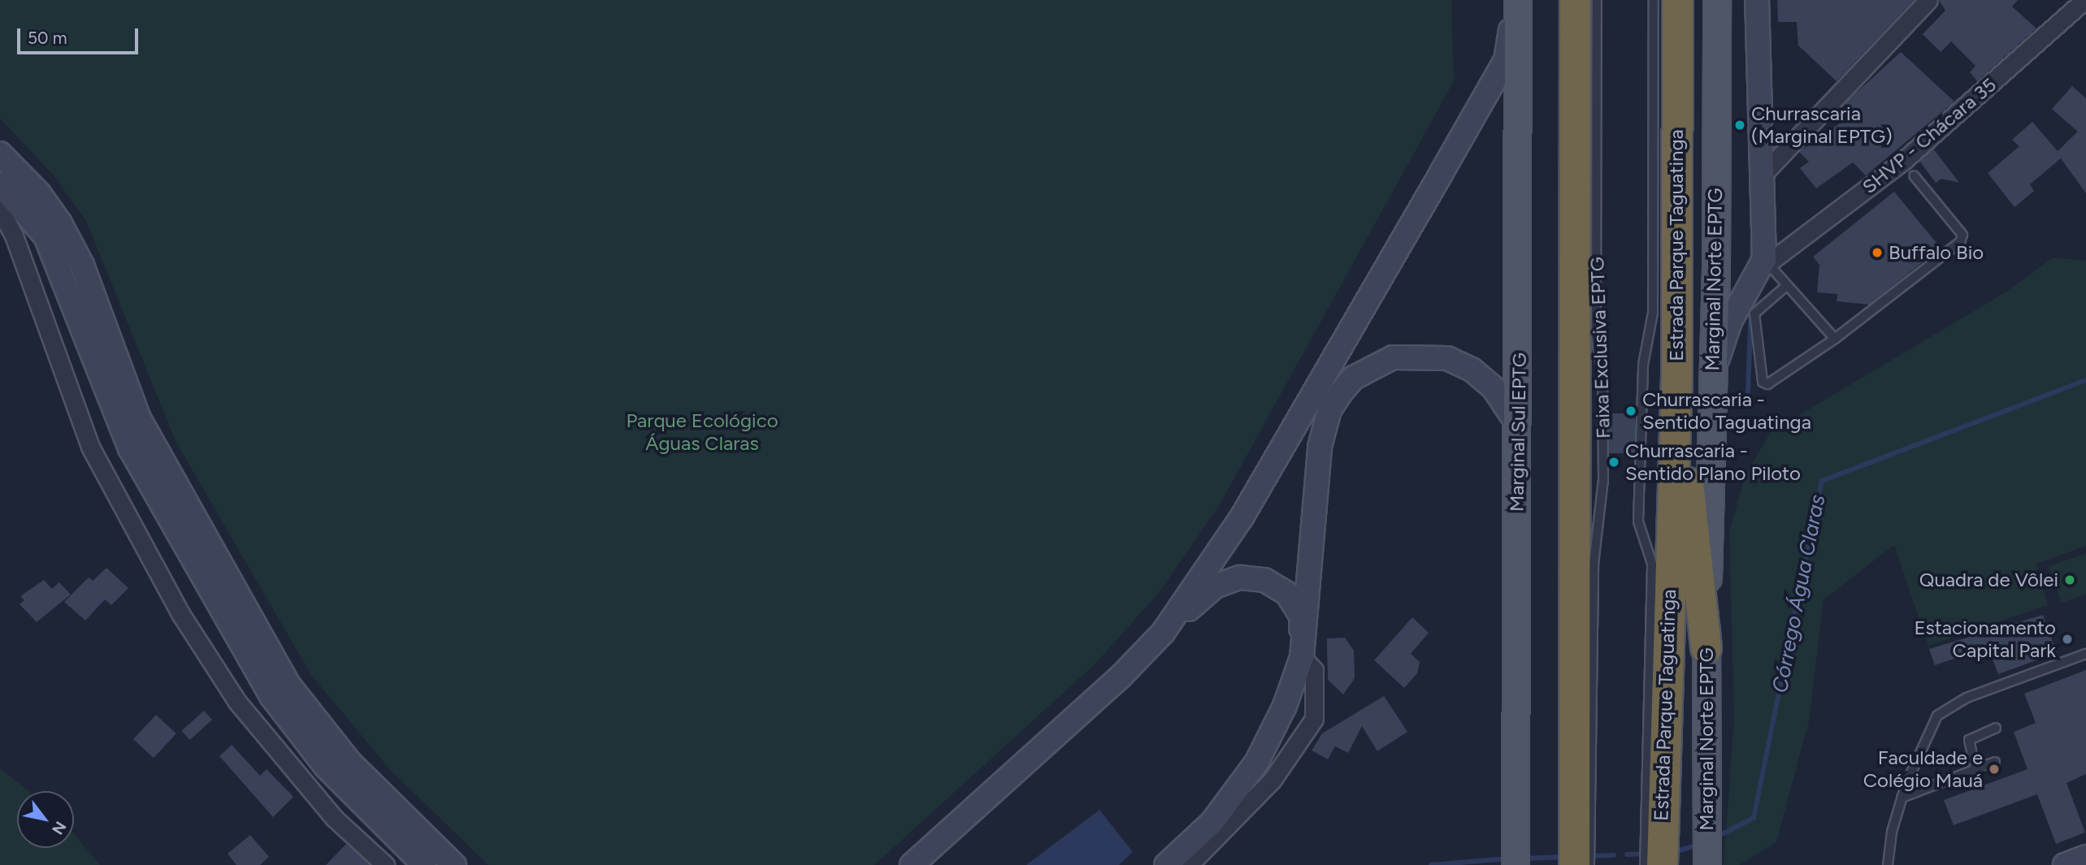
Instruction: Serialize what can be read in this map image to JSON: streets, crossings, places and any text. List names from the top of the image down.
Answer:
{
  "streets": {
    "highway": ["Estrada Parque Taguatinga"],
    "main road": ["Marginal Norte EPTG", "Marginal Sul EPTG"],
    "street": ["SHVP - Chácara 35"],
    "lane": ["Faixa Exclusiva EPTG"]
  },
  "crossings": [
    ["SHVP - Chácara 35", "Marginal Norte EPTG"],
    ["Estrada Parque Taguatinga", "Faixa Exclusiva EPTG"]
  ],
  "water": ["Córrego Água Claras"],
  "parks": ["Parque Ecológico Águas Claras"],
  "places": [
    "Churrascaria (Marginal EPTG)",
    "Buffalo Bio",
    "Churrascaria - Sentido Taguatinga",
    "Churrascaria - Sentido Plano Piloto",
    "Quadra de Vôlei",
    "Estacionamento Capital Park",
    "Faculdade e Colégio Mauá"
  ],
  "scale_bar": "50 m",
  "north": "bottom right"
}
